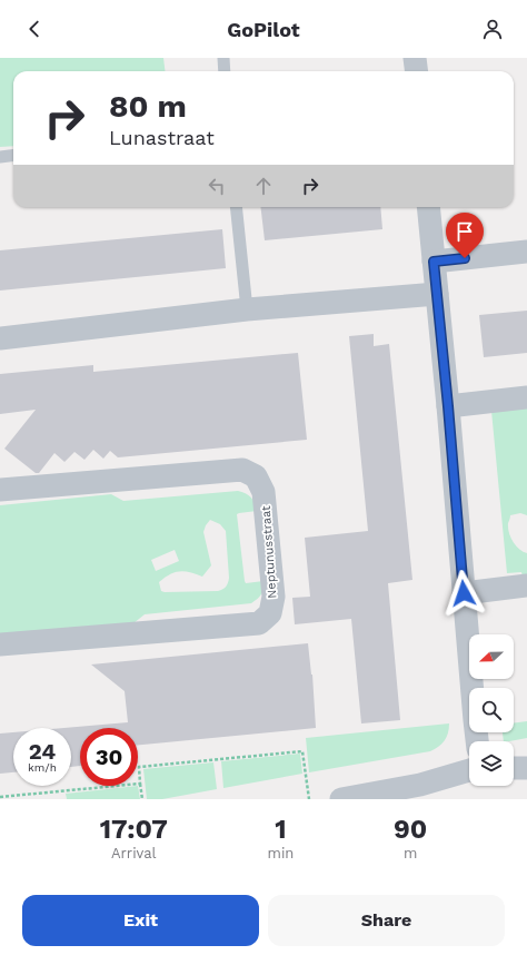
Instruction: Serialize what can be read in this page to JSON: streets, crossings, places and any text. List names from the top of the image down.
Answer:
{
  "streets": {
    "street": ["Neptunusstraat"]
  },
  "north": "left",
  "page": {
    "header": "GoPilot",
    "turn": ["80 m", "Lunastraat"],
    "speed": "24 km/h",
    "limit": "30",
    "eta": [
      "17:07",
      "Arrival",
      "1",
      "min",
      "90",
      "m"
    ],
    "buttons": ["Exit", "Share"]
  }
}
